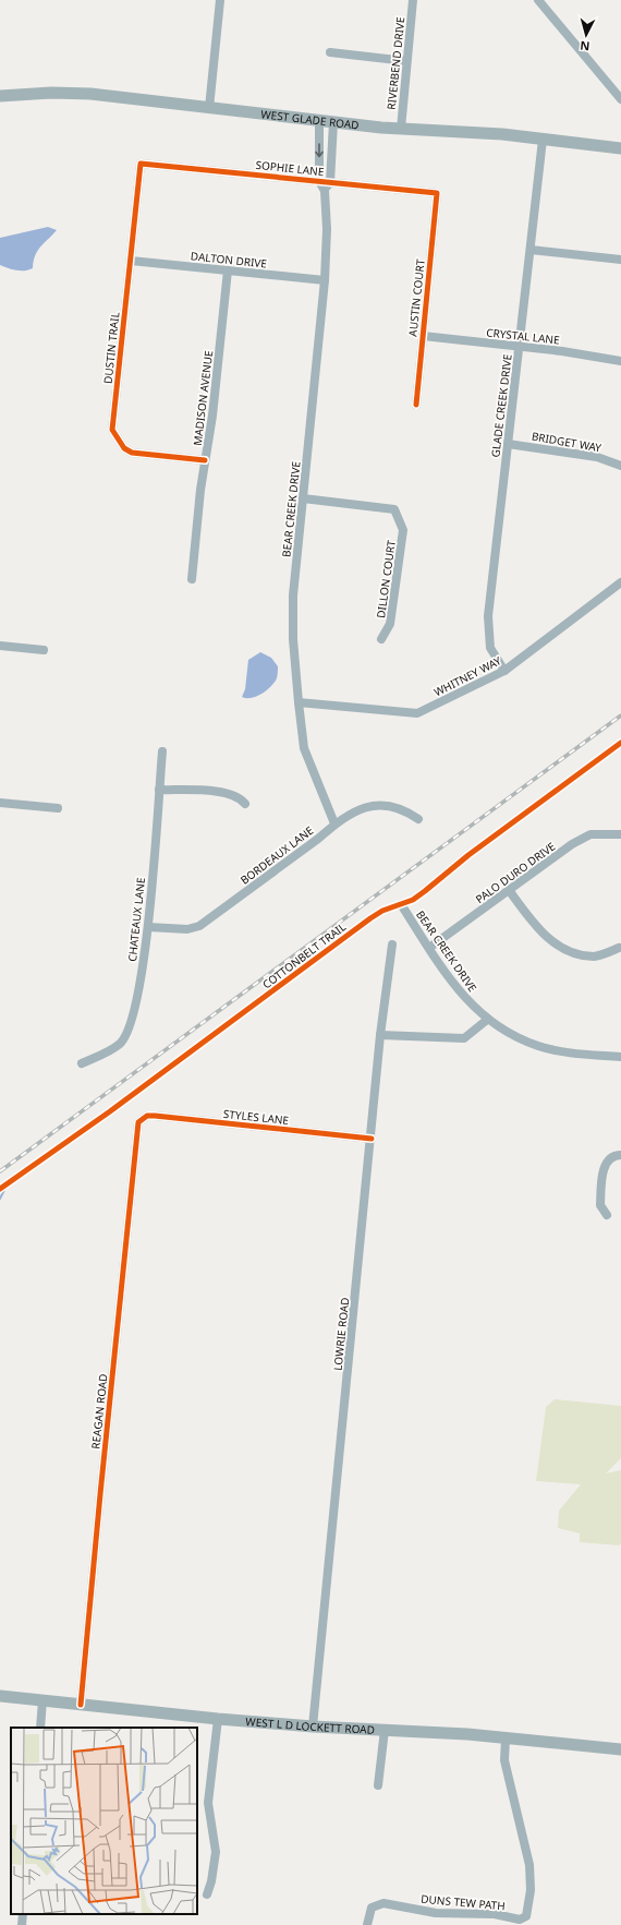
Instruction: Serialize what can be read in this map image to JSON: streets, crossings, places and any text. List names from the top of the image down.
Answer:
{
  "streets": {
    "main road": ["WEST GLADE ROAD", "WEST L D LOCKETT ROAD"],
    "street": [
      "RIVERBEND DRIVE",
      "SOPHIE LANE",
      "DALTON DRIVE",
      "AUSTIN COURT",
      "CRYSTAL LANE",
      "DUSTIN TRAIL",
      "MADISON AVENUE",
      "GLADE CREEK DRIVE",
      "BRIDGET WAY",
      "BEAR CREEK DRIVE",
      "DILLON COURT",
      "WHITNEY WAY",
      "BORDEAUX LANE",
      "PALO DURO DRIVE",
      "CHATEAUX LANE",
      "STYLES LANE",
      "LOWRIE ROAD",
      "REAGAN ROAD",
      "DUNS TEW PATH"
    ],
    "cycle path": ["COTTONBELT TRAIL"]
  },
  "crossings": [
    ["RIVERBEND DRIVE", "WEST GLADE ROAD"],
    ["WEST GLADE ROAD", "GLADE CREEK DRIVE"],
    ["WEST GLADE ROAD", "BEAR CREEK DRIVE"],
    ["SOPHIE LANE", "AUSTIN COURT"],
    ["SOPHIE LANE", "DUSTIN TRAIL"],
    ["SOPHIE LANE", "BEAR CREEK DRIVE"],
    ["DALTON DRIVE", "DUSTIN TRAIL"],
    ["DALTON DRIVE", "MADISON AVENUE"],
    ["DALTON DRIVE", "BEAR CREEK DRIVE"],
    ["AUSTIN COURT", "CRYSTAL LANE"],
    ["CRYSTAL LANE", "GLADE CREEK DRIVE"],
    ["DUSTIN TRAIL", "MADISON AVENUE"],
    ["GLADE CREEK DRIVE", "BRIDGET WAY"],
    ["GLADE CREEK DRIVE", "WHITNEY WAY"],
    ["BEAR CREEK DRIVE", "DILLON COURT"],
    ["BEAR CREEK DRIVE", "WHITNEY WAY"],
    ["BEAR CREEK DRIVE", "BORDEAUX LANE"],
    ["BEAR CREEK DRIVE", "PALO DURO DRIVE"],
    ["BORDEAUX LANE", "CHATEAUX LANE"],
    ["STYLES LANE", "LOWRIE ROAD"],
    ["STYLES LANE", "REAGAN ROAD"],
    ["LOWRIE ROAD", "WEST L D LOCKETT ROAD"],
    ["REAGAN ROAD", "WEST L D LOCKETT ROAD"],
    ["WEST L D LOCKETT ROAD", "DUNS TEW PATH"]
  ],
  "north": "bottom"
}
